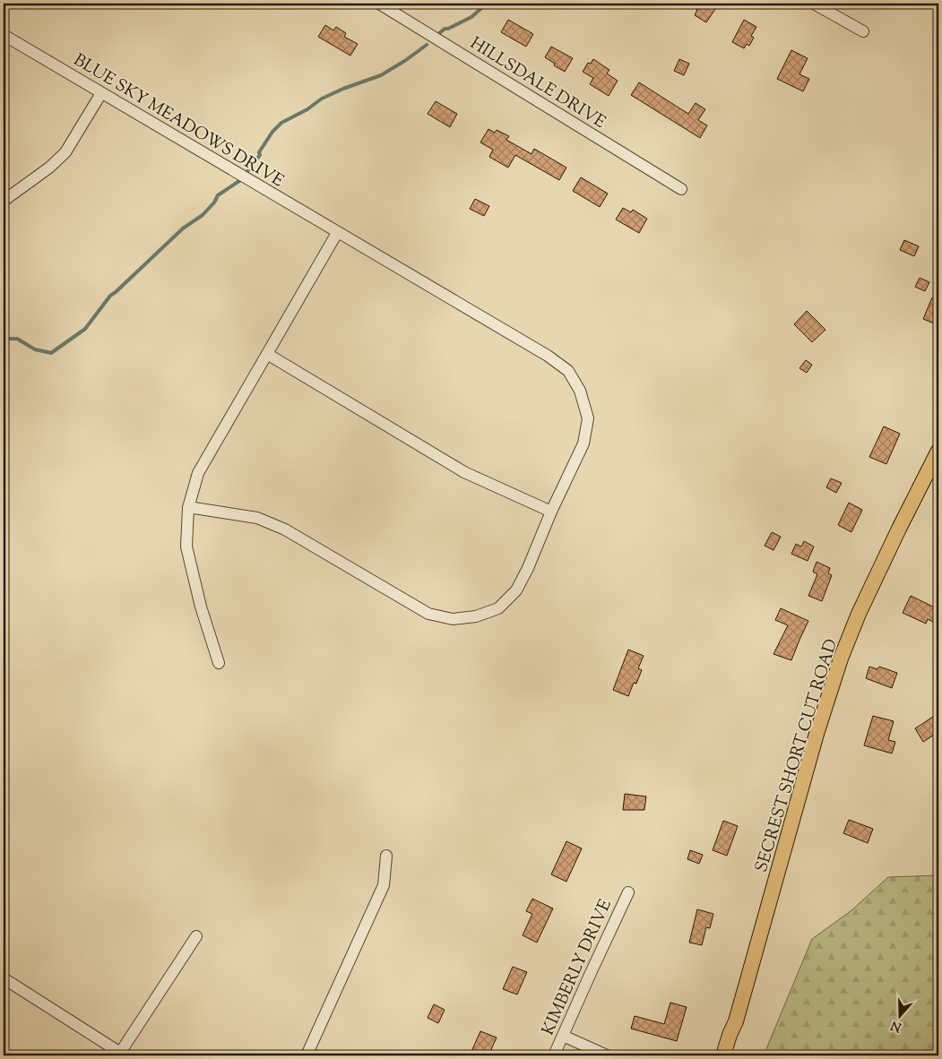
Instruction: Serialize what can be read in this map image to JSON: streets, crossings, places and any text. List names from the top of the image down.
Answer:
{
  "streets": {
    "main road": ["SECREST SHORT CUT ROAD"],
    "street": ["HILLSDALE DRIVE", "BLUE SKY MEADOWS DRIVE", "KIMBERLY DRIVE"]
  },
  "north": "bottom"
}
